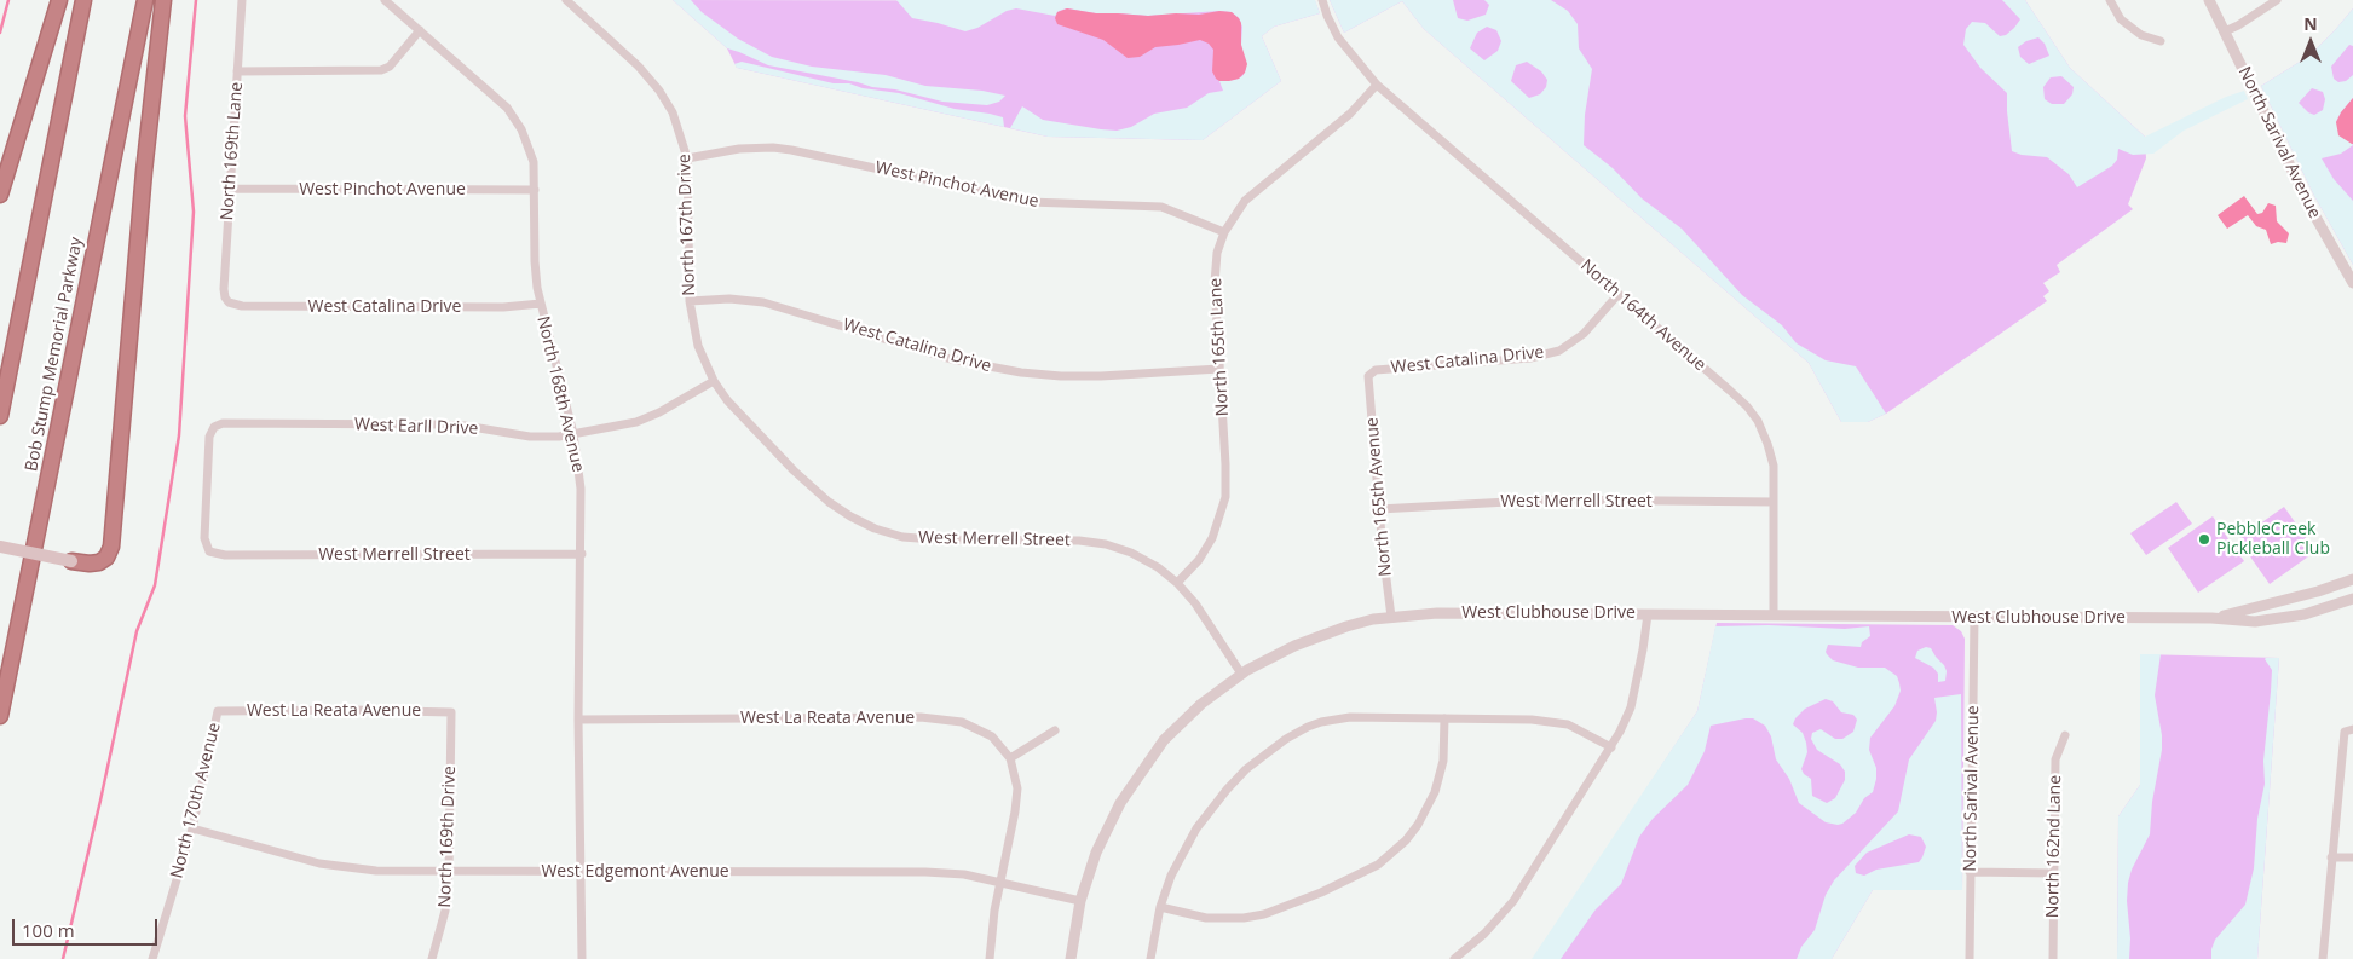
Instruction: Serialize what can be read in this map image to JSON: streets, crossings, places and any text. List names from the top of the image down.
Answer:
{
  "streets": {
    "highway": ["Bob Stump Memorial Parkway"],
    "street": [
      "North Sarival Avenue",
      "North 169th Lane",
      "West Pinchot Avenue",
      "North 167th Drive",
      "West Catalina Drive",
      "North 164th Avenue",
      "North 165th Lane",
      "North 168th Avenue",
      "West Earll Drive",
      "North 165th Avenue",
      "West Merrell Street",
      "West Clubhouse Drive",
      "West La Reata Avenue",
      "North 170th Avenue",
      "North 169th Drive",
      "North 162nd Lane",
      "West Edgemont Avenue"
    ]
  },
  "crossings": [
    ["North Sarival Avenue", "West Clubhouse Drive"],
    ["North 169th Lane", "West Pinchot Avenue"],
    ["North 169th Lane", "West Catalina Drive"],
    ["West Pinchot Avenue", "North 167th Drive"],
    ["West Pinchot Avenue", "North 165th Lane"],
    ["West Pinchot Avenue", "North 168th Avenue"],
    ["North 167th Drive", "West Catalina Drive"],
    ["North 167th Drive", "West Earll Drive"],
    ["North 167th Drive", "West Merrell Street"],
    ["West Catalina Drive", "North 164th Avenue"],
    ["West Catalina Drive", "North 165th Lane"],
    ["West Catalina Drive", "North 168th Avenue"],
    ["West Catalina Drive", "North 165th Avenue"],
    ["North 164th Avenue", "North 165th Lane"],
    ["North 164th Avenue", "West Merrell Street"],
    ["North 164th Avenue", "West Clubhouse Drive"],
    ["North 165th Lane", "West Merrell Street"],
    ["North 168th Avenue", "West Earll Drive"],
    ["North 168th Avenue", "West Merrell Street"],
    ["North 168th Avenue", "West La Reata Avenue"],
    ["North 168th Avenue", "West Edgemont Avenue"],
    ["West Earll Drive", "West Merrell Street"],
    ["North 165th Avenue", "West Merrell Street"],
    ["North 165th Avenue", "West Clubhouse Drive"],
    ["West Merrell Street", "West Clubhouse Drive"],
    ["West Clubhouse Drive", "West Edgemont Avenue"],
    ["West La Reata Avenue", "North 170th Avenue"],
    ["West La Reata Avenue", "North 169th Drive"],
    ["North 170th Avenue", "West Edgemont Avenue"],
    ["North 169th Drive", "West Edgemont Avenue"]
  ],
  "places": ["PebbleCreek Pickleball Club"],
  "scale_bar": "100 m",
  "north": "top"
}
